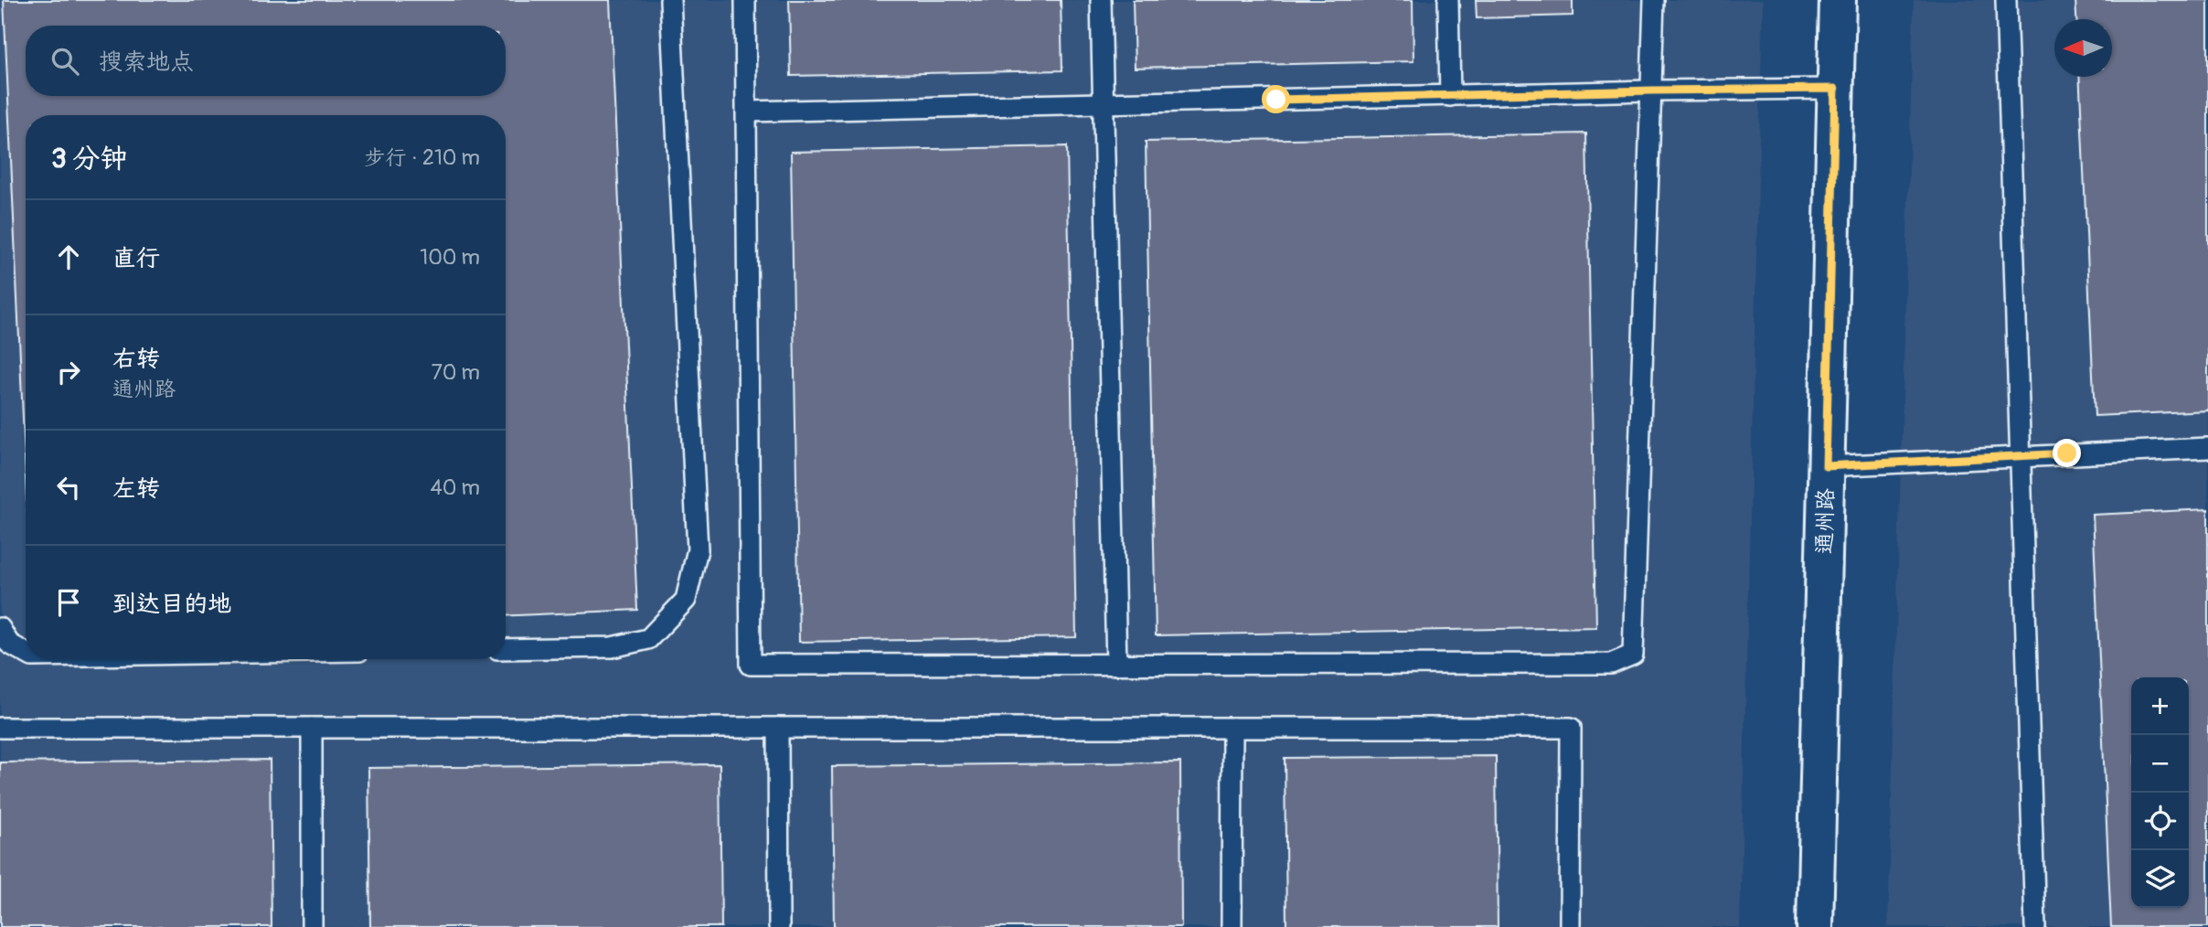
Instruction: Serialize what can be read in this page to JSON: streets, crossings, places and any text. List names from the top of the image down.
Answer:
{
  "streets": {
    "street": ["通州路"]
  },
  "north": "left",
  "page": {
    "search": "搜索地点",
    "heading": ["3 分钟", "步行 · 210 m"],
    "list": [
      ["直行", "100 m"],
      ["右转", "通州路", "70 m"],
      ["左转", "40 m"],
      "到达目的地"
    ],
    "map_buttons": ["+", "−"]
  }
}
